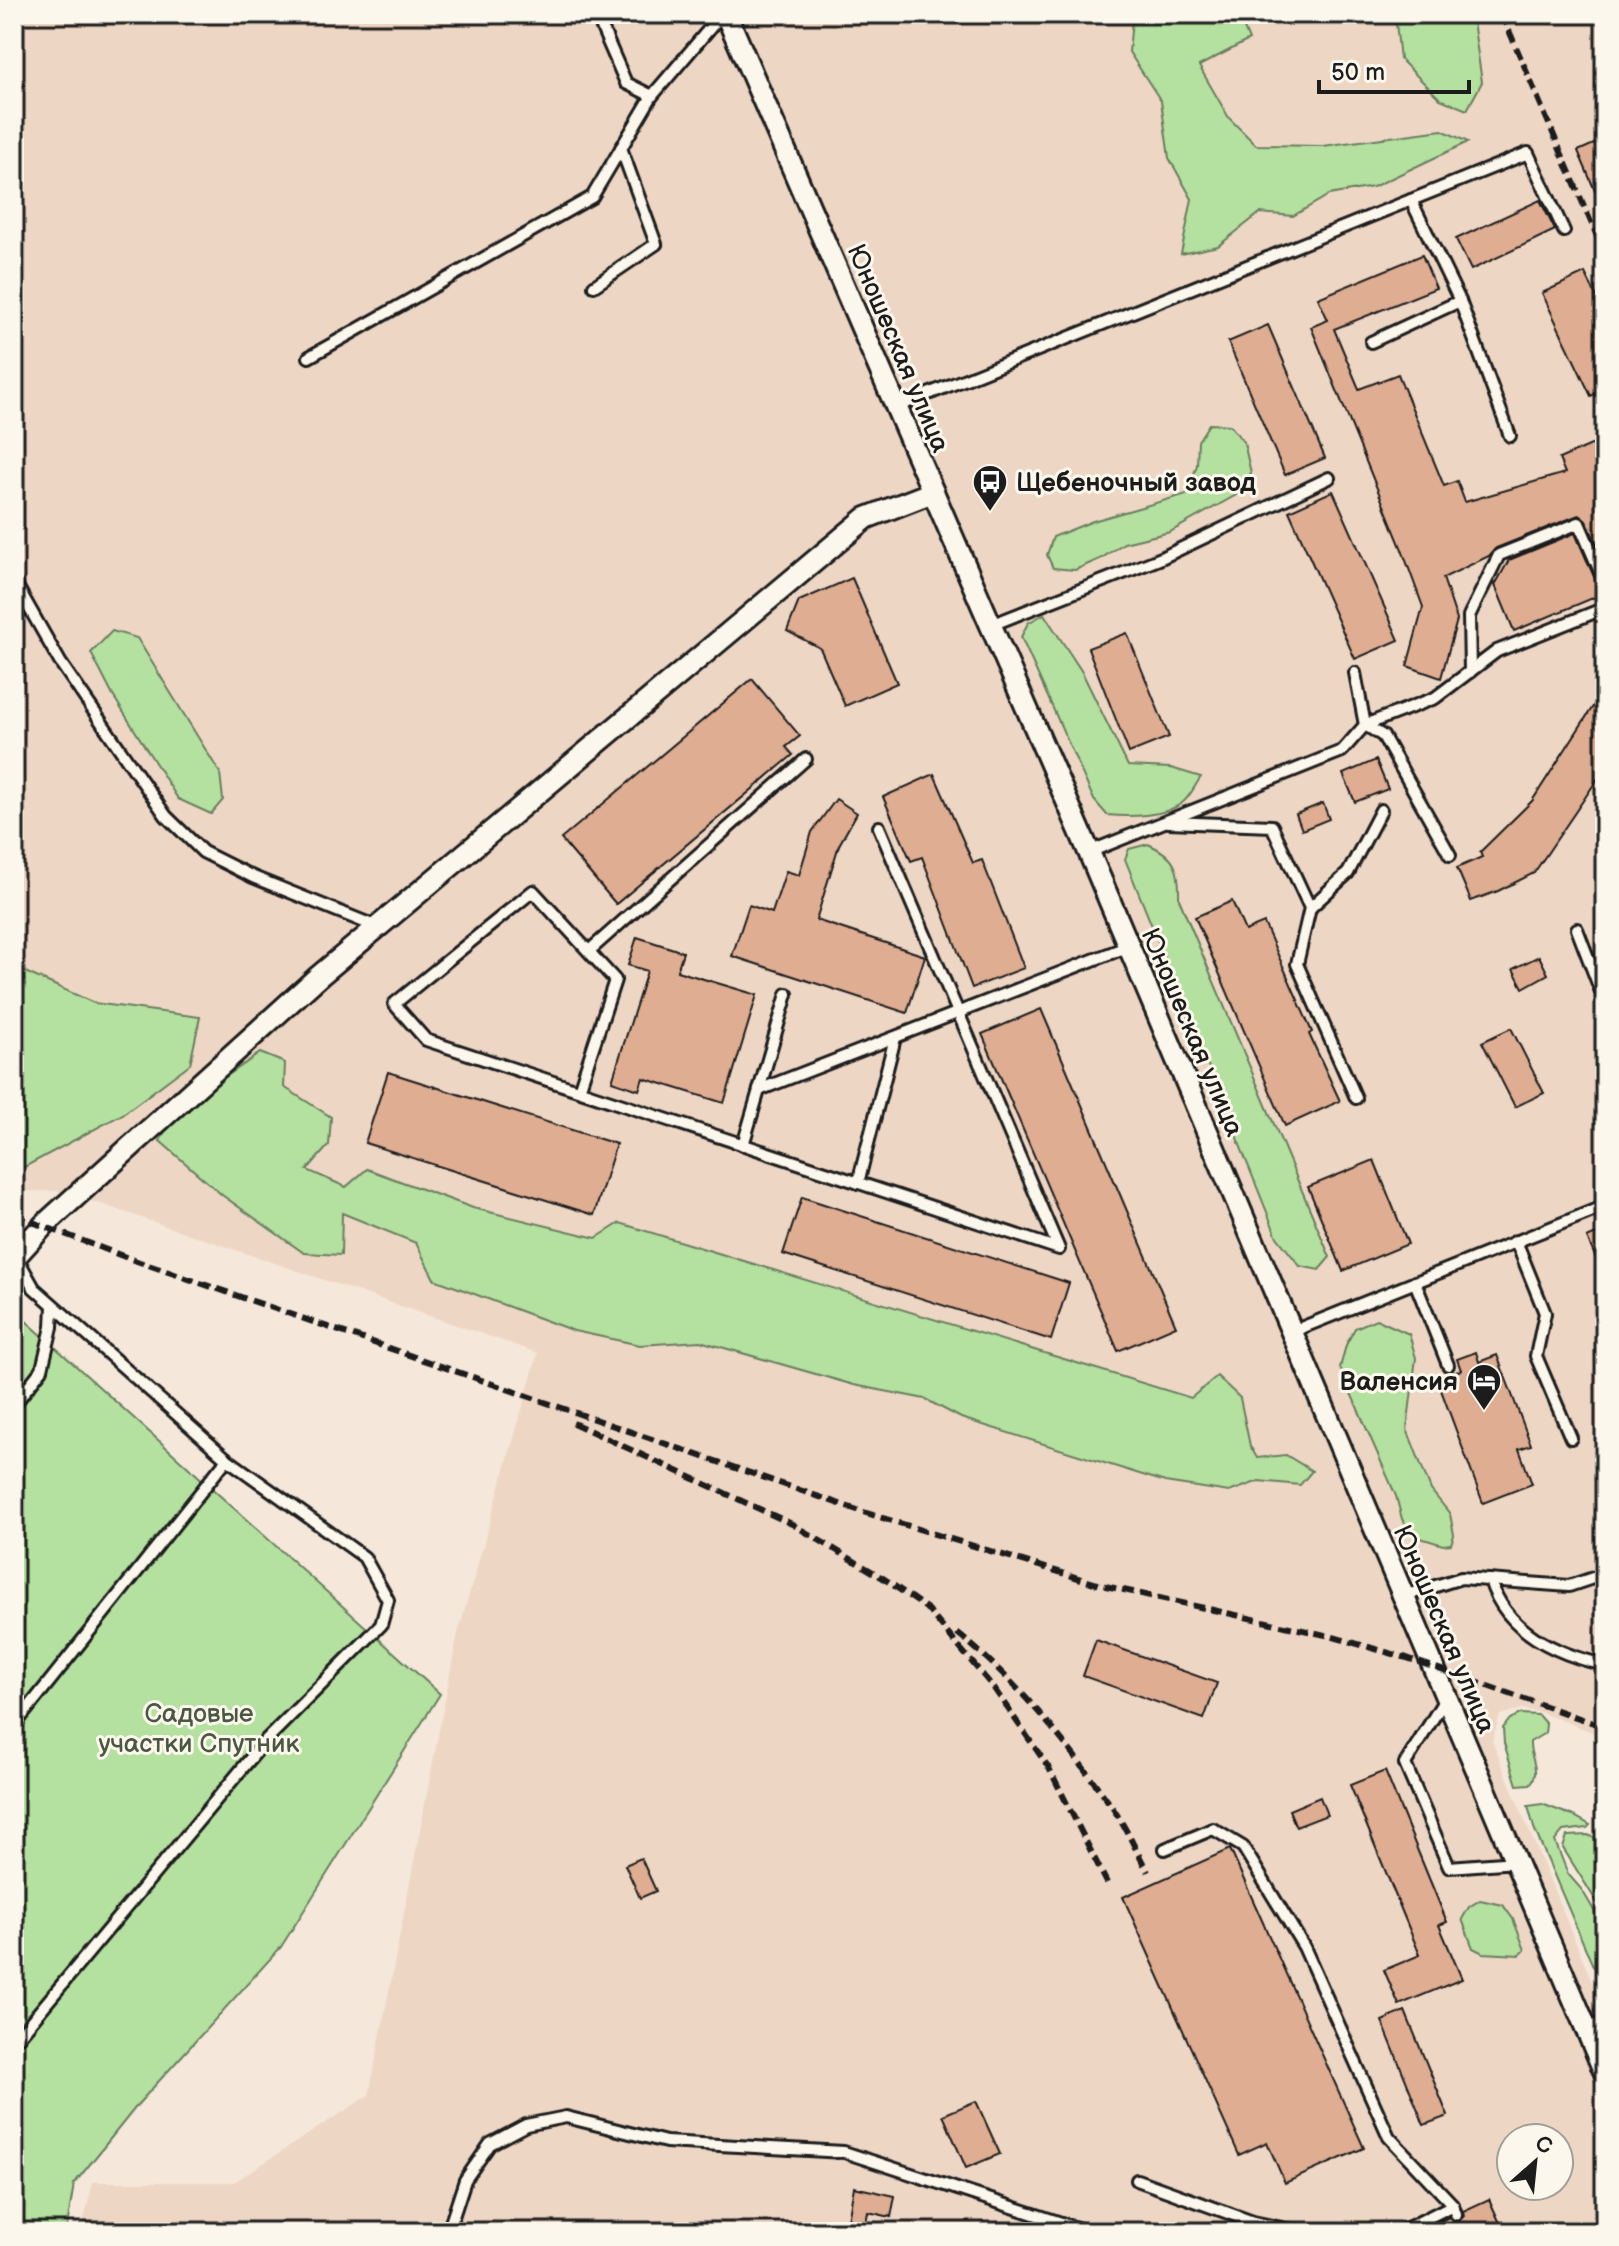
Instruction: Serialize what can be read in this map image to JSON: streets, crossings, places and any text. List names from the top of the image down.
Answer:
{
  "streets": {
    "street": ["Юношеская улица"]
  },
  "parks": ["Садовые участки Спутник"],
  "places": {
    "bus stop": ["Щебеночный завод"],
    "hotel": ["Валенсия"]
  },
  "scale_bar": "50 m",
  "north": "top right"
}
